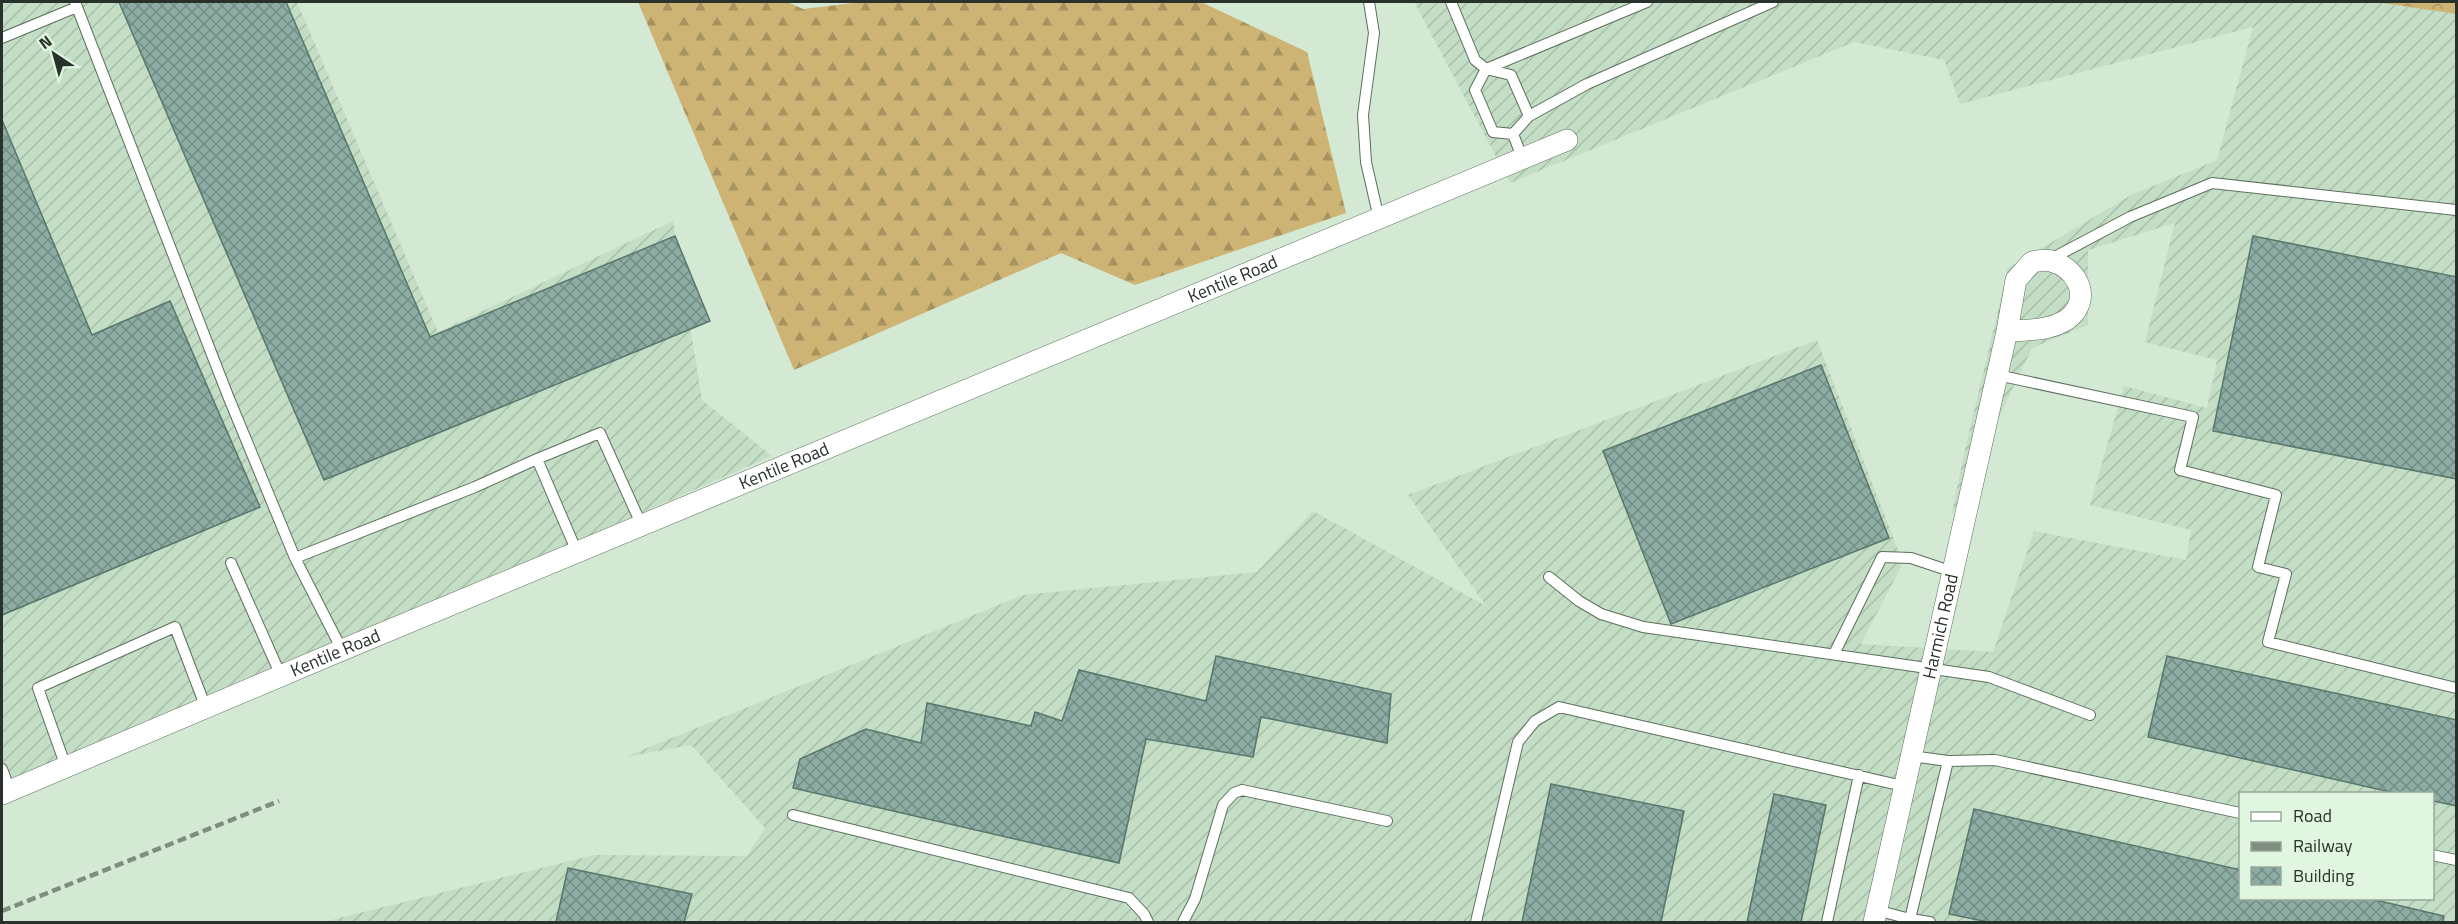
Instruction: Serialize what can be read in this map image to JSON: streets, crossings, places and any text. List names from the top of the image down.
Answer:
{
  "streets": {
    "street": ["Kentile Road", "Harmich Road"]
  },
  "legend": ["Road", "Railway", "Building"],
  "north": "top left"
}
